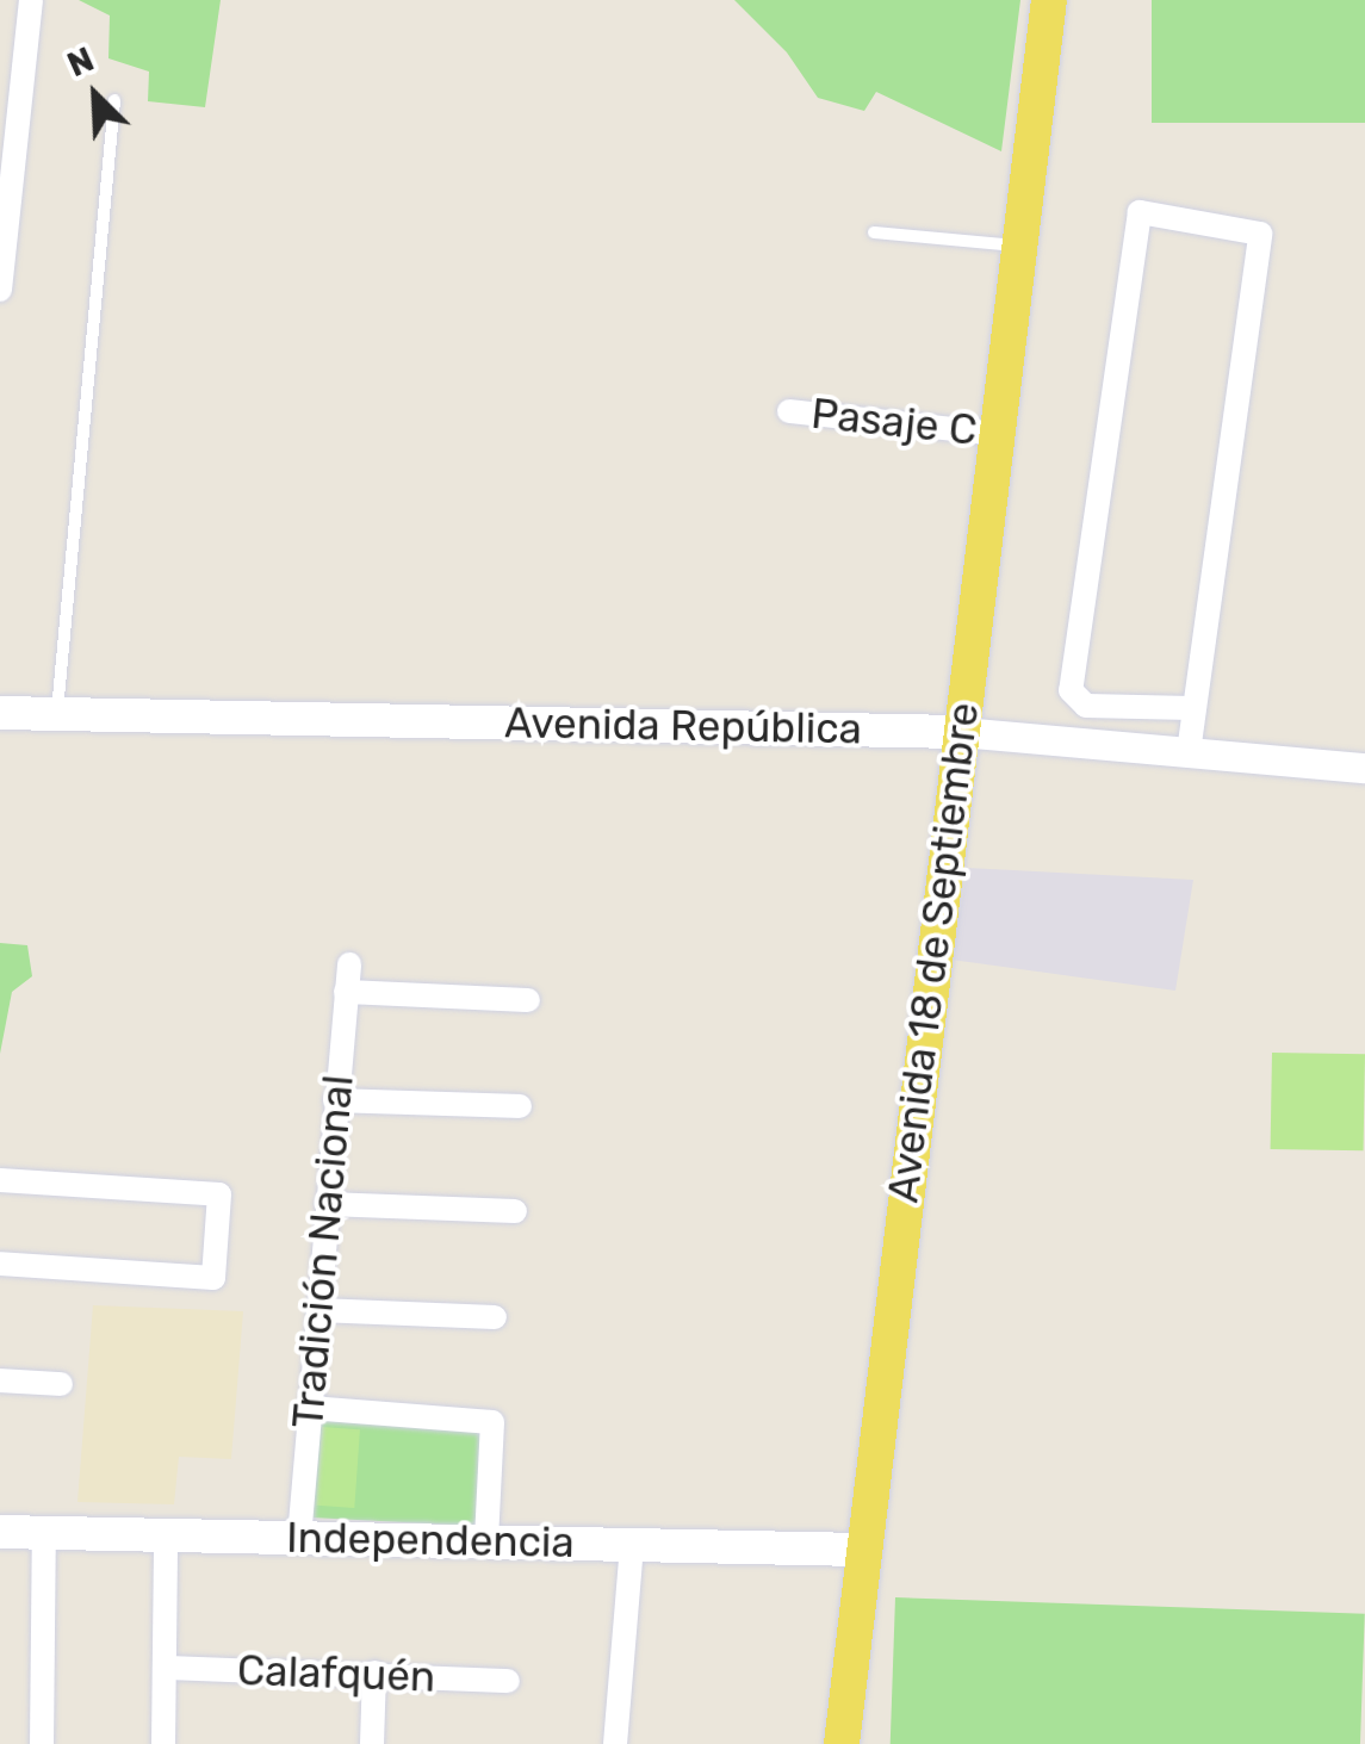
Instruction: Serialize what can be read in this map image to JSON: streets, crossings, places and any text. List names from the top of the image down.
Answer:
{
  "streets": {
    "main road": ["Avenida República", "Avenida 18 de Septiembre", "Independencia"],
    "street": ["Pasaje C", "Tradición Nacional", "Calafquén"]
  },
  "crossings": [
    ["Pasaje C", "Avenida 18 de Septiembre"],
    ["Avenida República", "Avenida 18 de Septiembre"],
    ["Avenida 18 de Septiembre", "Independencia"],
    ["Tradición Nacional", "Independencia"]
  ],
  "north": "top left"
}
